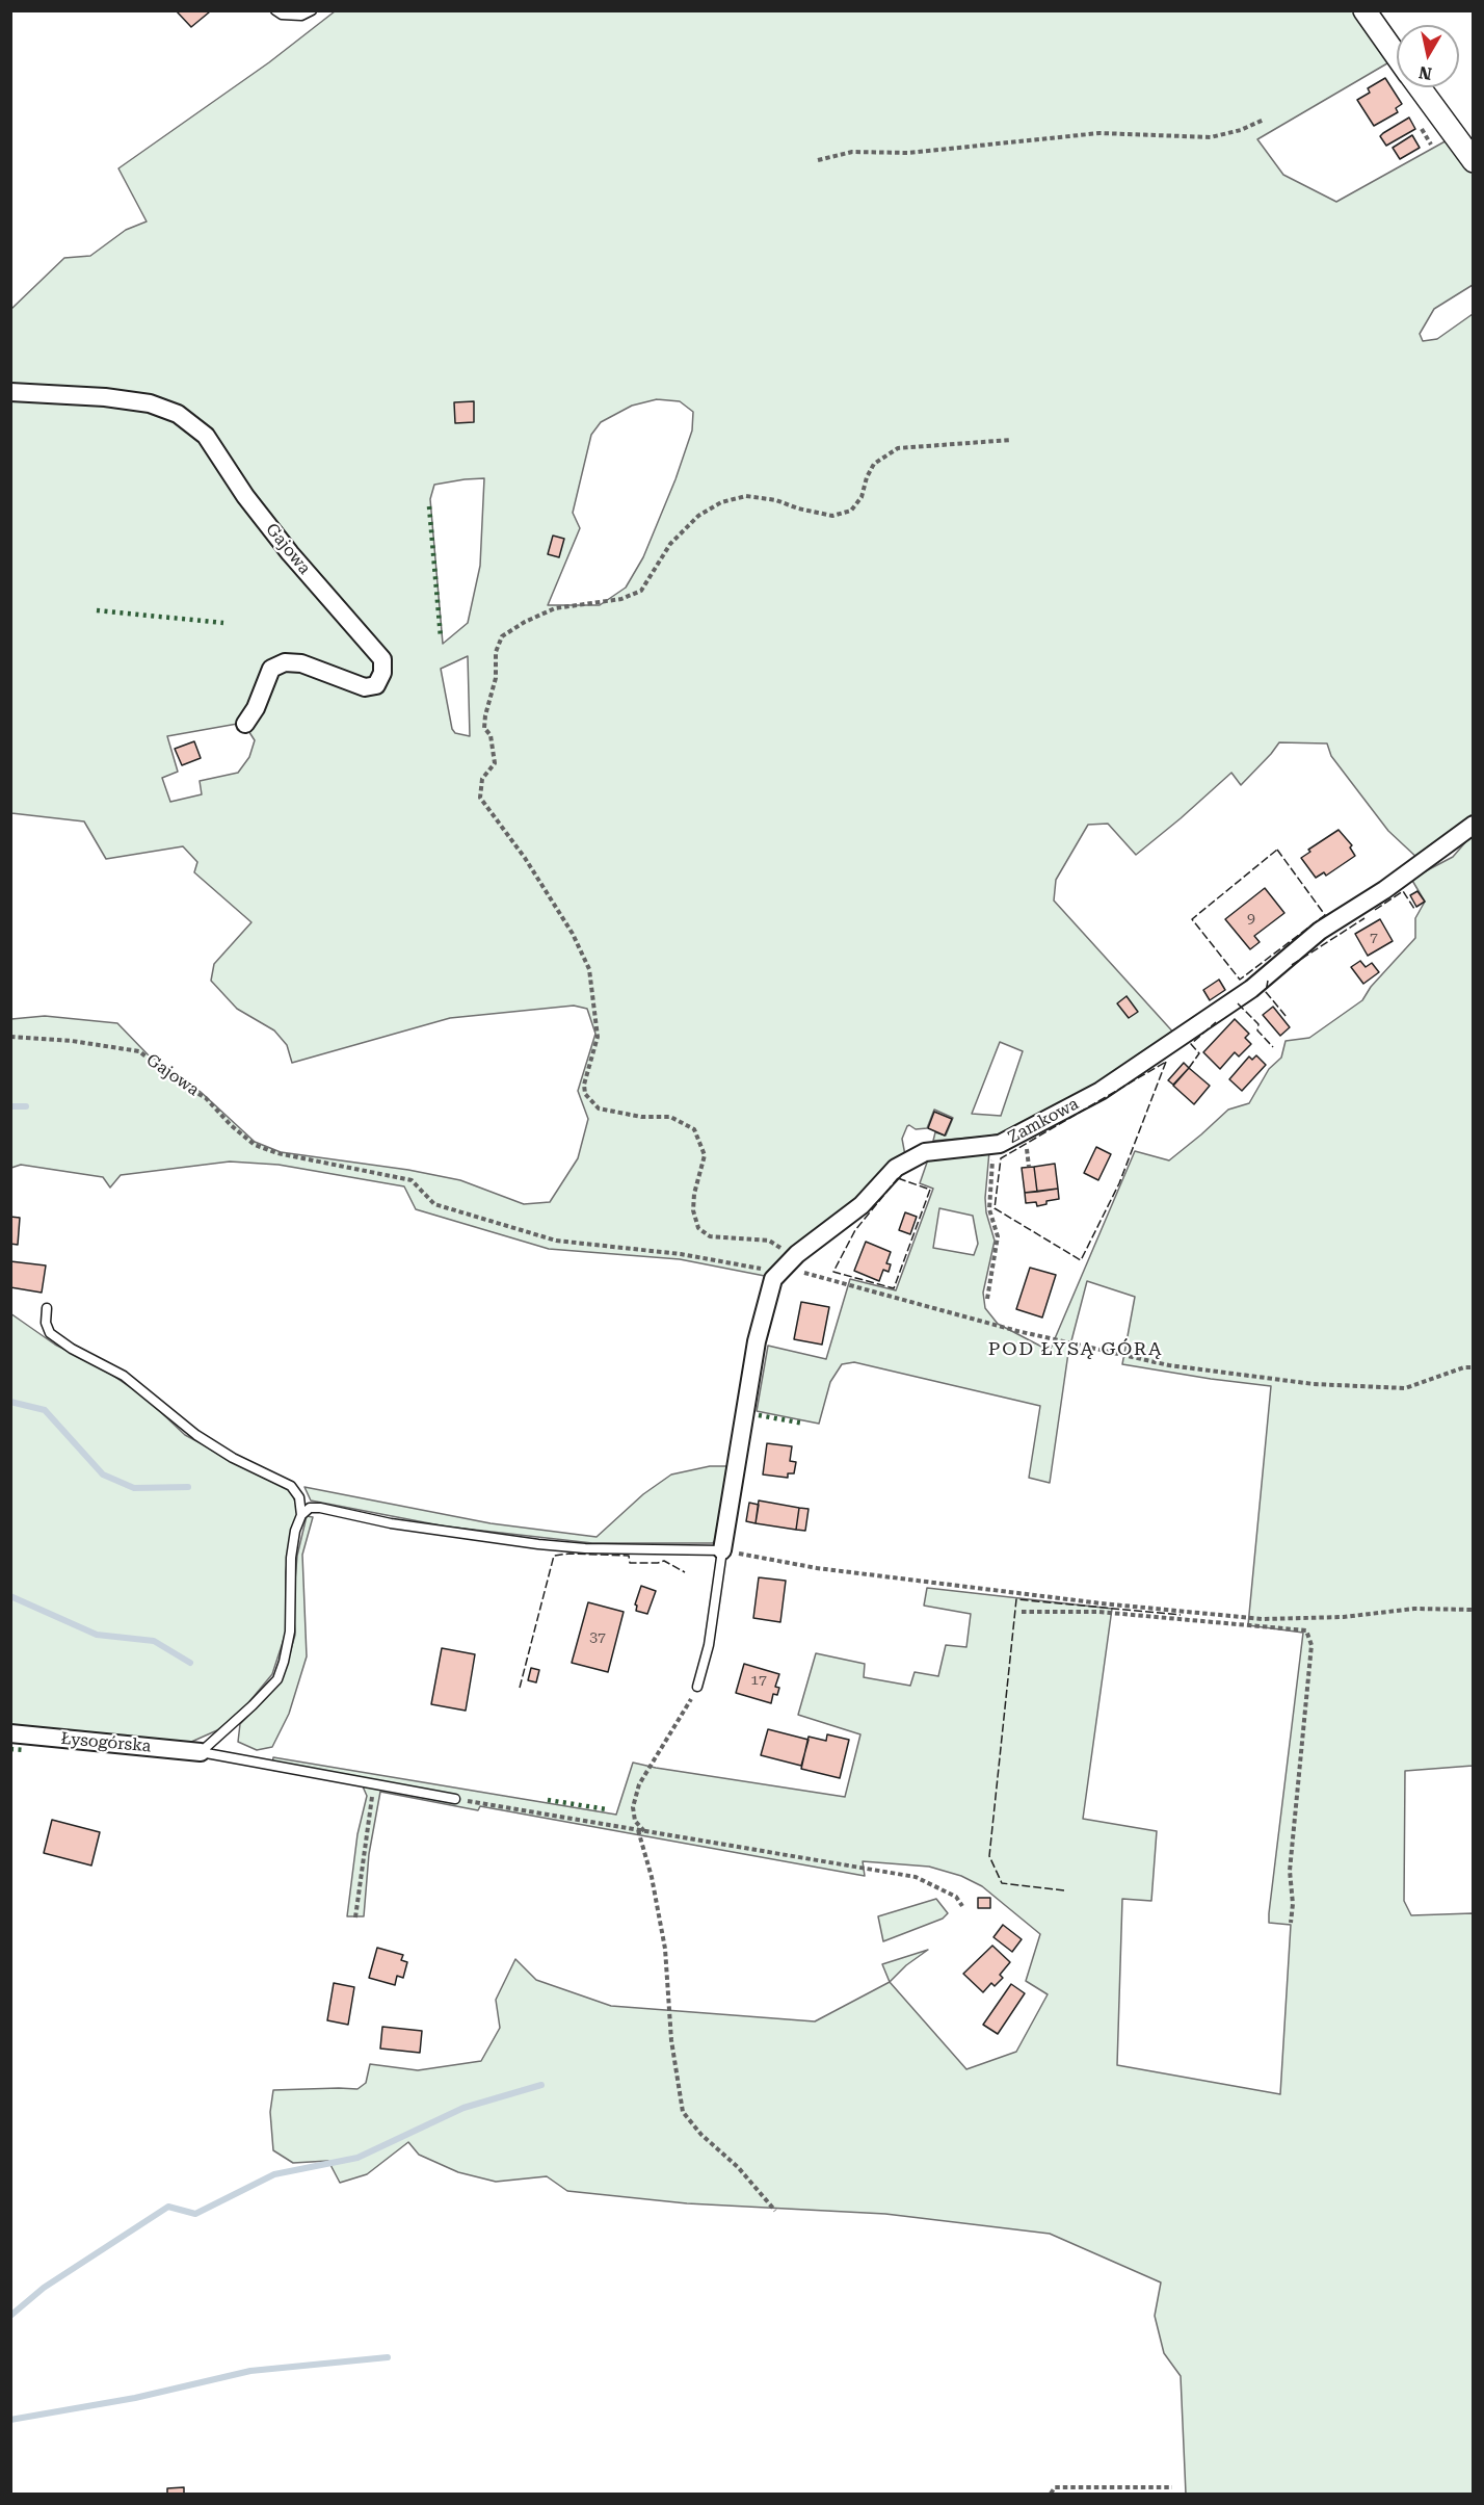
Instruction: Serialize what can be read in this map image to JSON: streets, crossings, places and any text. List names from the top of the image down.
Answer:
{
  "streets": {
    "street": ["Gajowa", "Zamkowa", "Łysogórska"]
  },
  "crossings": [
    ["Gajowa", "Zamkowa"]
  ],
  "districts": ["POD ŁYSĄ GÓRĄ"],
  "house_numbers": [
    "9",
    "7",
    "37",
    "17"
  ],
  "north": "bottom"
}
